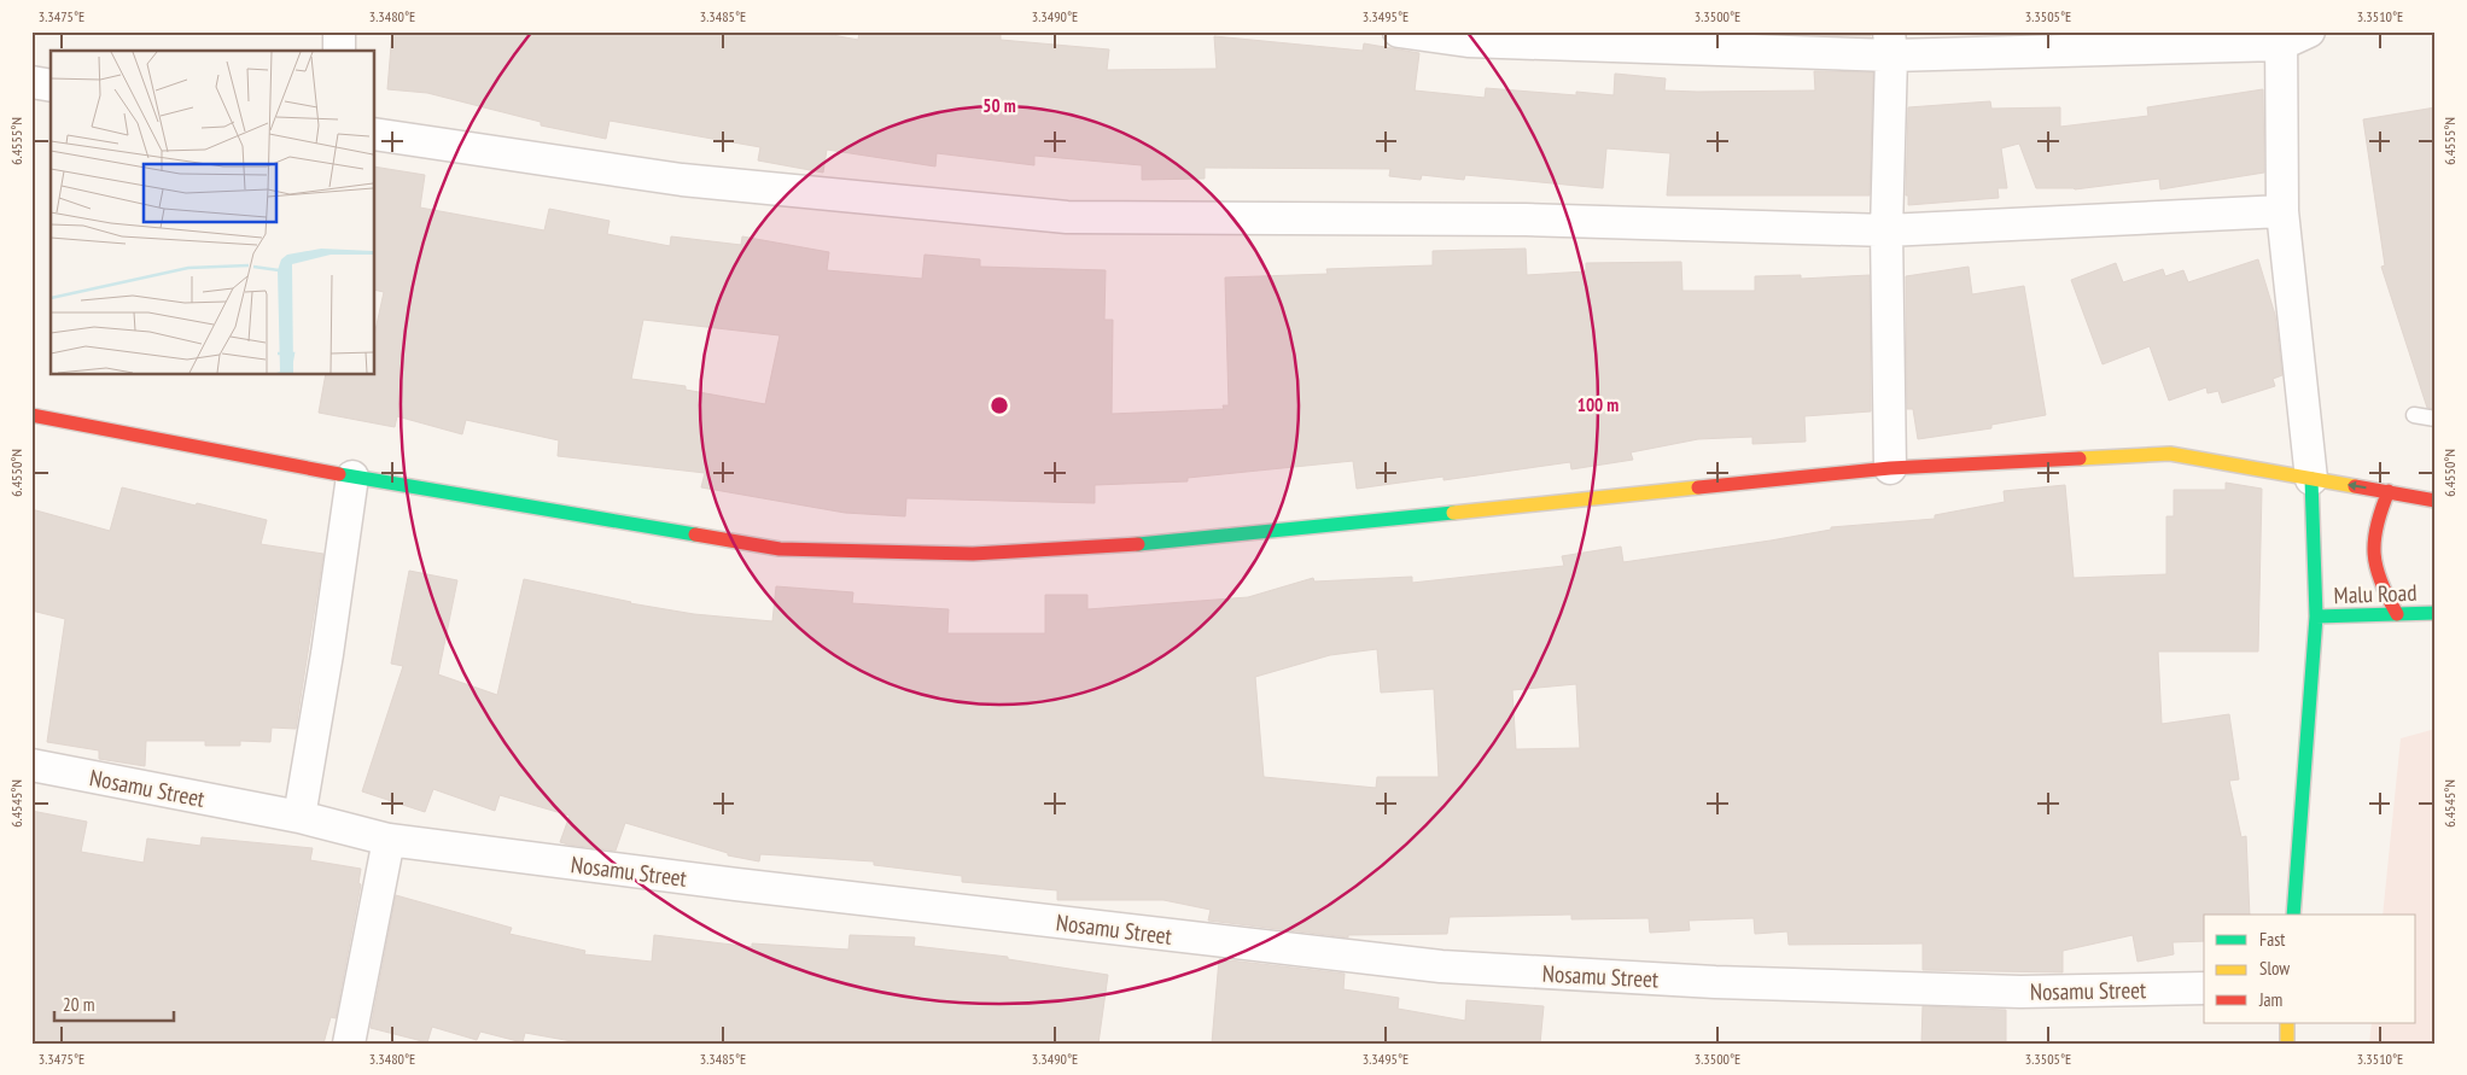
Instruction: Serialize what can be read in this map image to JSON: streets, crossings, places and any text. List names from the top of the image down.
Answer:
{
  "streets": {
    "street": ["Malu Road", "Nosamu Street"]
  },
  "legend": ["Fast", "Slow", "Jam"],
  "scale_bar": "20 m",
  "coordinates": [
    "3.3475°E",
    "3.3480°E",
    "3.3485°E",
    "3.3490°E",
    "3.3495°E",
    "3.3500°E",
    "3.3505°E",
    "3.3510°E",
    "6.4555°N",
    "6.4550°N",
    "6.4545°N"
  ],
  "rings": ["50 m", "100 m"]
}
